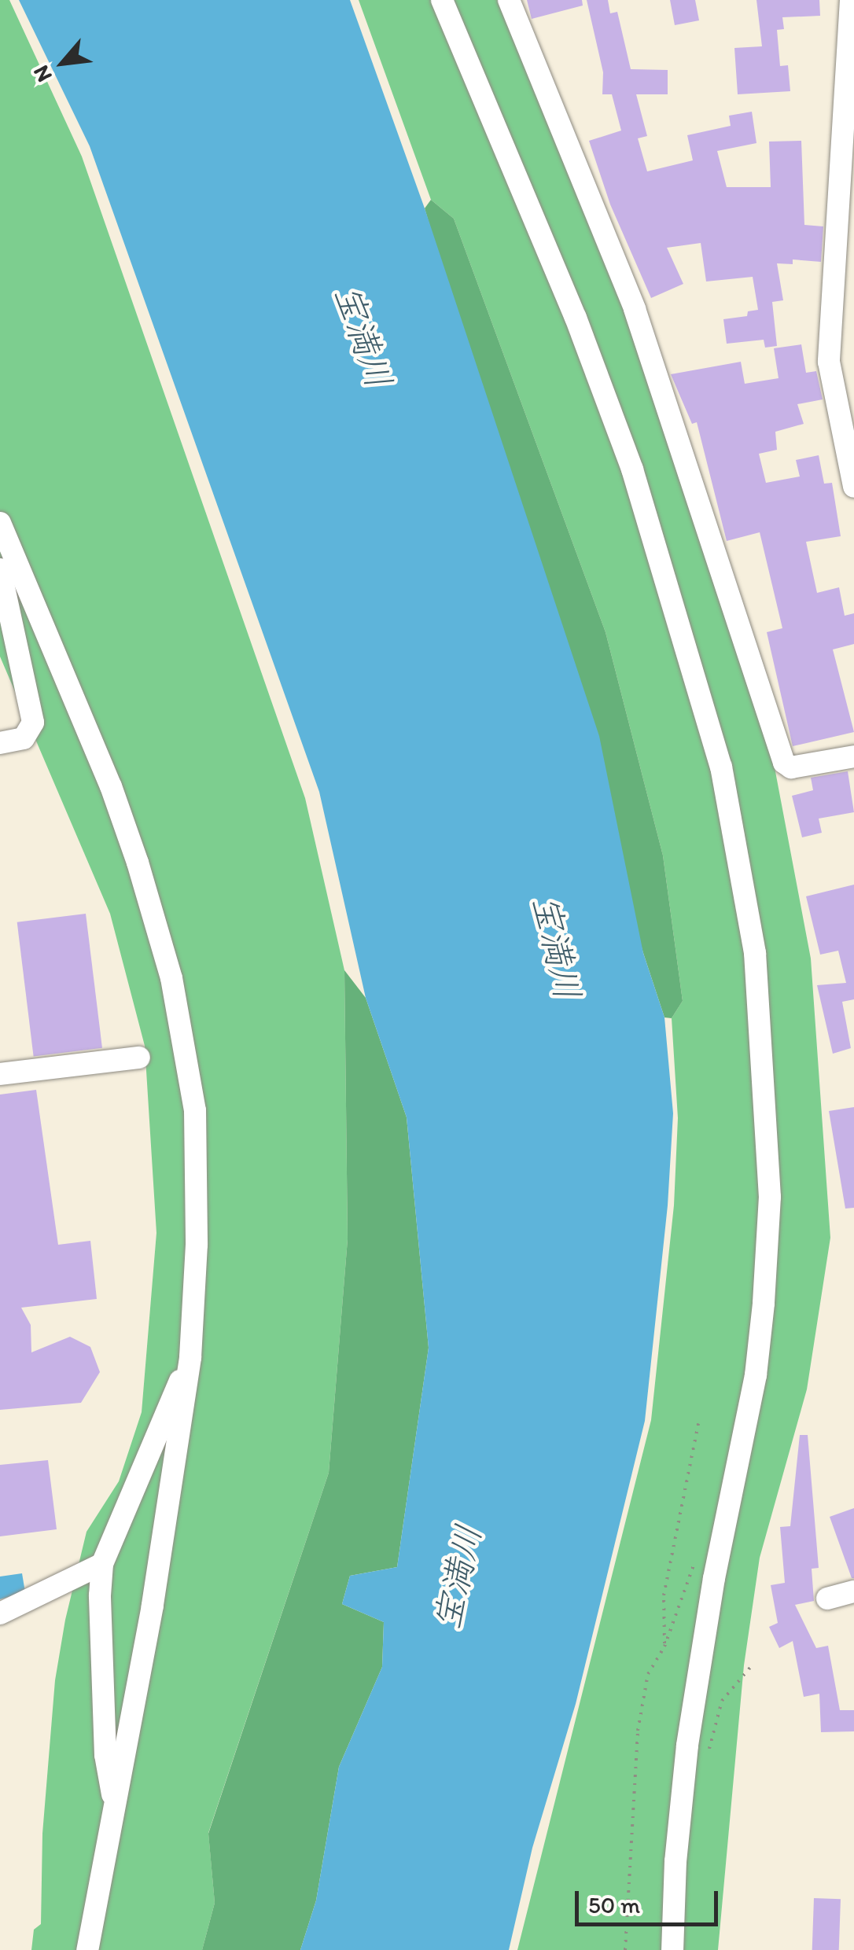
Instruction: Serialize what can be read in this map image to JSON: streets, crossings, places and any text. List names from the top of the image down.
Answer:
{
  "water": ["宝満川"],
  "scale_bar": "50 m",
  "north": "bottom left"
}
